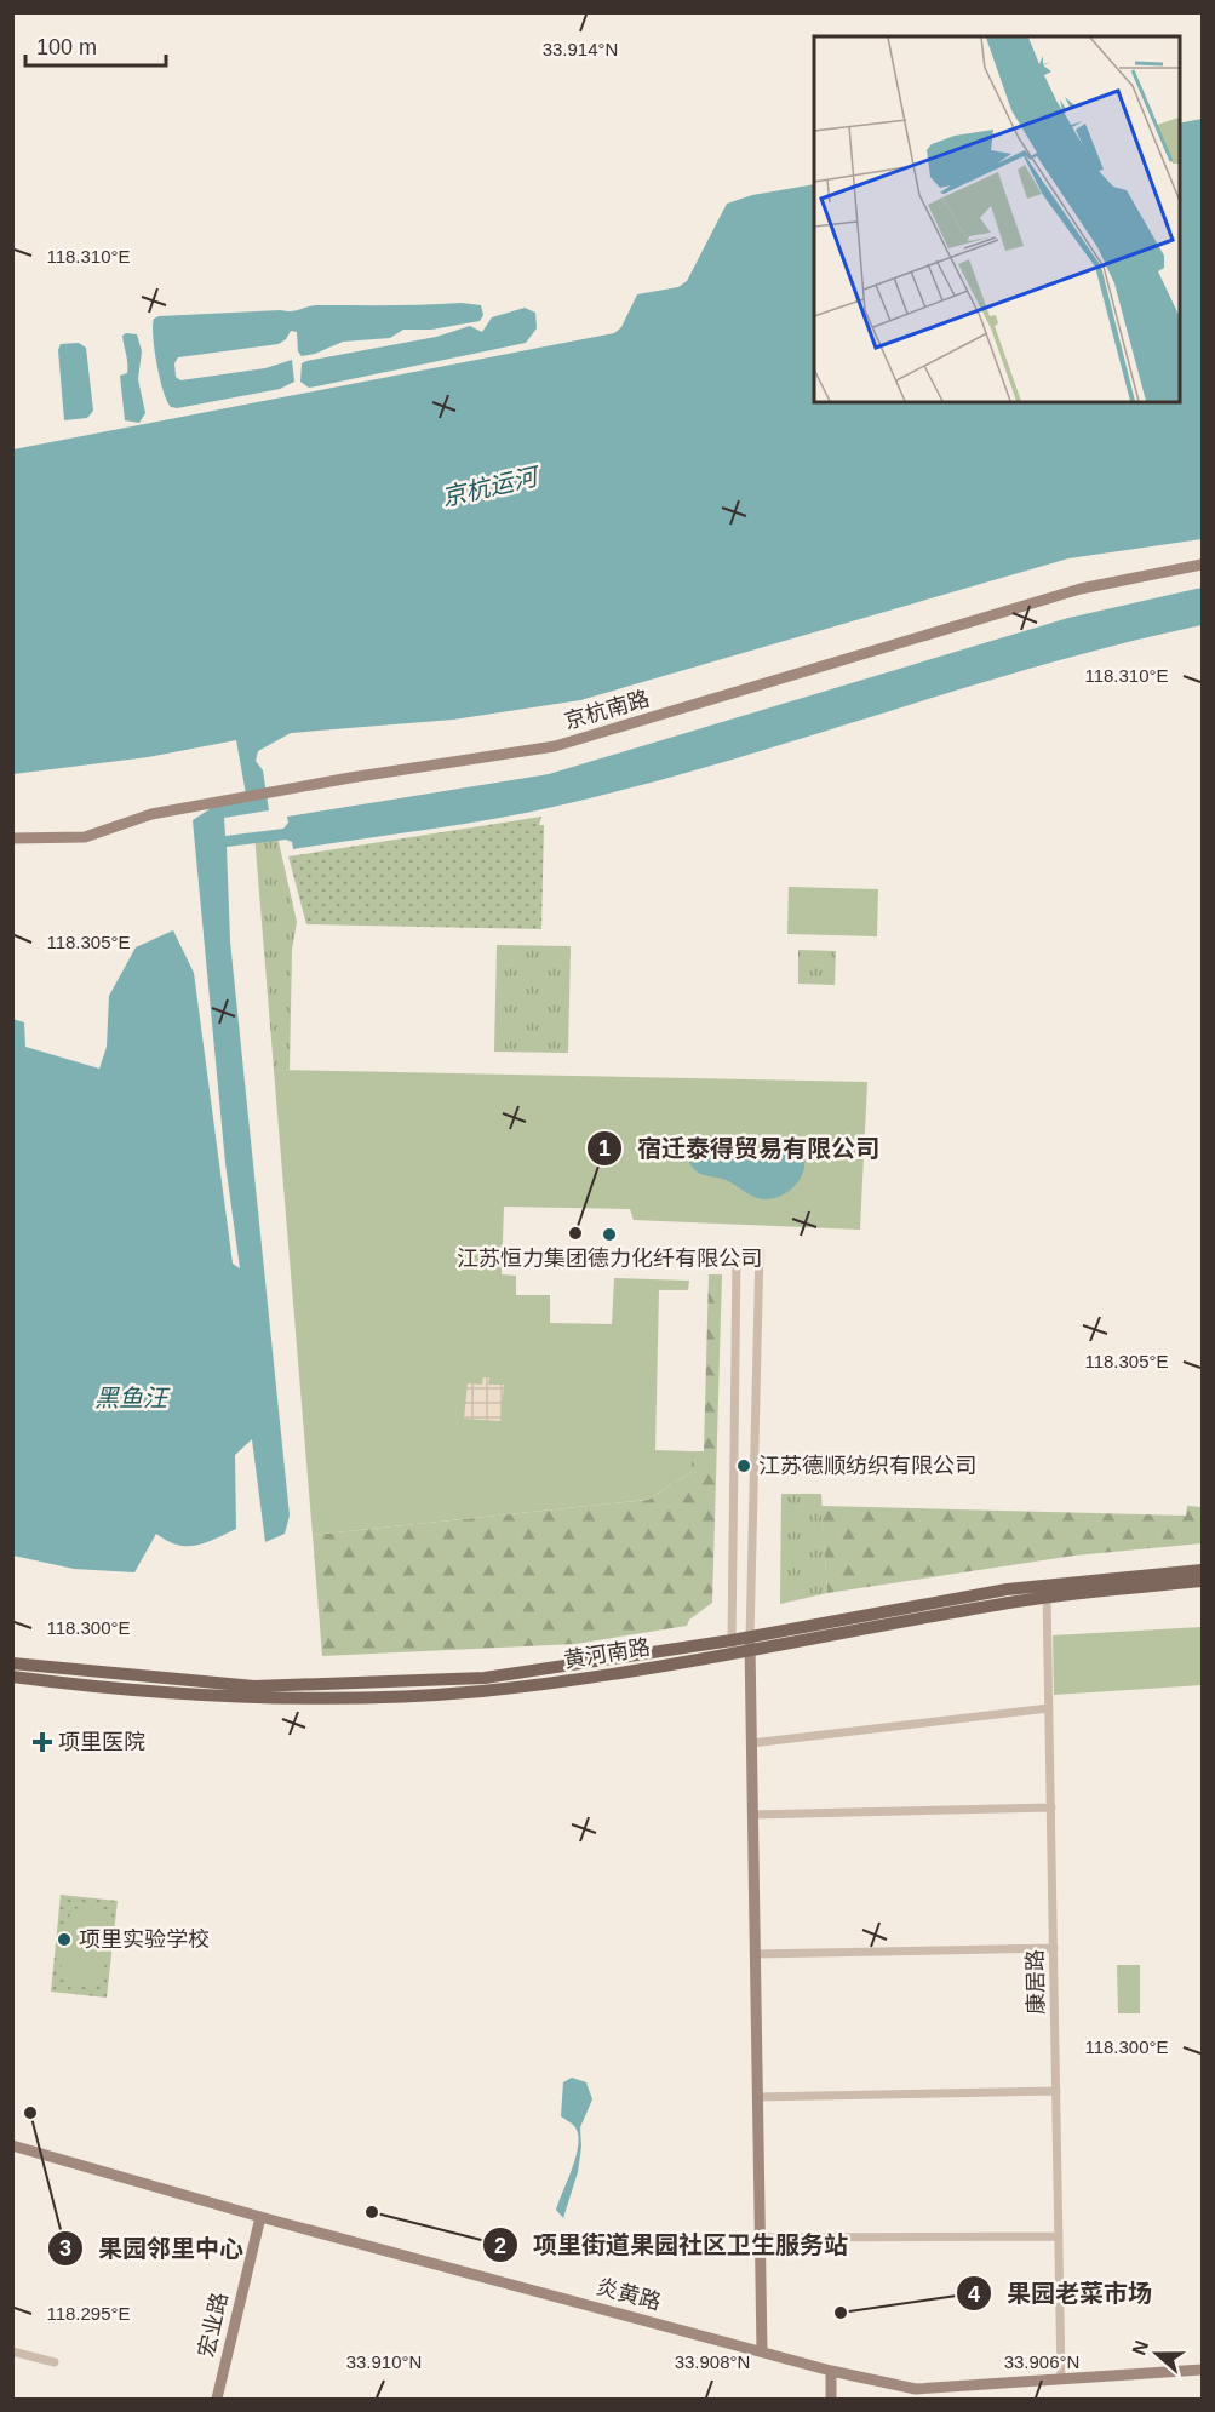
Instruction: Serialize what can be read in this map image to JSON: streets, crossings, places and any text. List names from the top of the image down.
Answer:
{
  "streets": {
    "main road": ["黄河南路"],
    "street": [
      "京杭南路",
      "康居路",
      "炎黄路",
      "宏业路"
    ]
  },
  "crossings": [
    ["黄河南路", "康居路"],
    ["康居路", "炎黄路"],
    ["炎黄路", "宏业路"]
  ],
  "water": ["京杭运河", "黑鱼汪"],
  "places": {
    "other": [
      "宿迁泰得贸易有限公司",
      "江苏恒力集团德力化纤有限公司",
      "江苏德顺纺织有限公司",
      "项里实验学校",
      "果园邻里中心",
      "项里街道果园社区卫生服务站",
      "果园老菜市场"
    ],
    "health": ["项里医院"]
  },
  "scale_bar": "100 m",
  "north": "left",
  "coordinates": [
    "33.914°N",
    "118.310°E",
    "118.305°E",
    "118.300°E",
    "118.295°E",
    "33.910°N",
    "33.908°N",
    "33.906°N"
  ]
}
